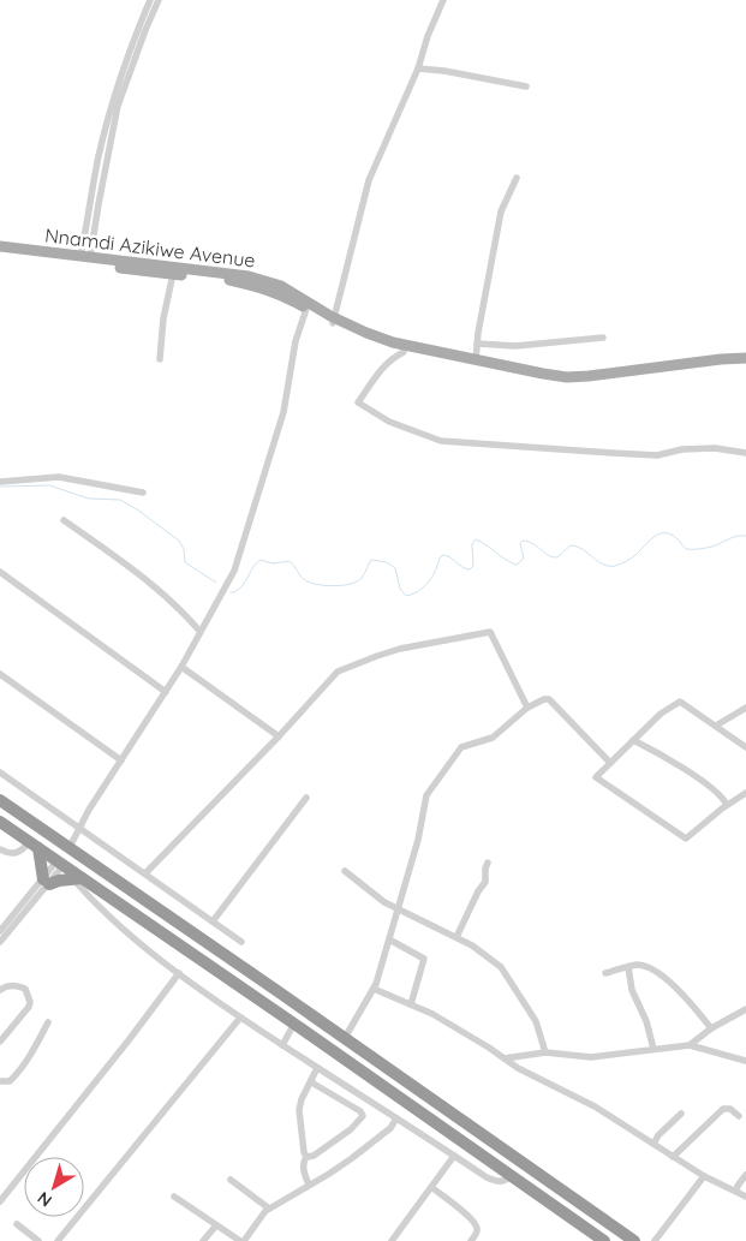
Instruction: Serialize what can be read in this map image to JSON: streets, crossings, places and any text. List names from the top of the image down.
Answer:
{
  "streets": {
    "main road": ["Nnamdi Azikiwe Avenue"]
  },
  "north": "bottom left"
}
